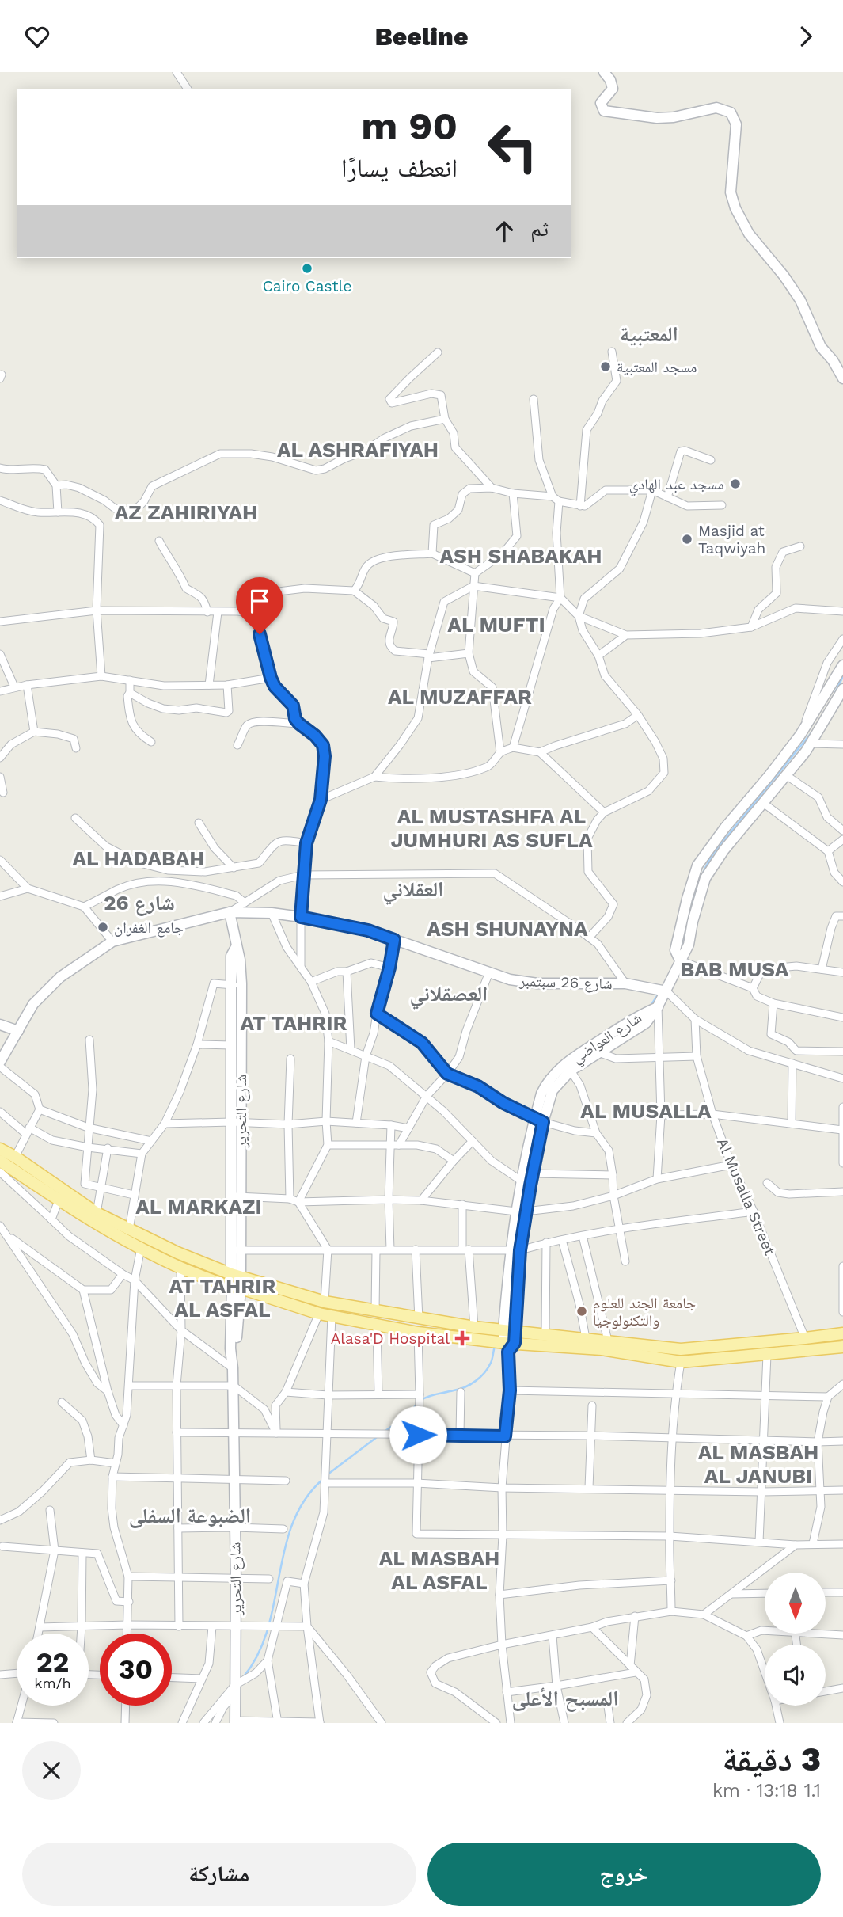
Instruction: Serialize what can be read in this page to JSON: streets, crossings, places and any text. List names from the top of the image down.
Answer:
{
  "streets": {
    "main road": ["شارع 26 سبتمبر", "شارع العواضي", "شارع التحرير"],
    "street": ["Al Musalla Street"]
  },
  "crossings": [
    ["شارع 26 سبتمبر", "شارع التحرير"]
  ],
  "districts": [
    "المعتبية",
    "AL ASHRAFIYAH",
    "AZ ZAHIRIYAH",
    "ASH SHABAKAH",
    "AL MUFTI",
    "AL MUZAFFAR",
    "AL MUSTASHFA AL JUMHURI AS SUFLA",
    "AL HADABAH",
    "العقلاني",
    "شارع 26",
    "ASH SHUNAYNA",
    "BAB MUSA",
    "العصقلاني",
    "AT TAHRIR",
    "AL MUSALLA",
    "AL MARKAZI",
    "AT TAHRIR AL ASFAL",
    "AL MASBAH AL JANUBI",
    "الضبوعة السفلى",
    "AL MASBAH AL ASFAL",
    "المسبح الأعلى"
  ],
  "places": {
    "other": [
      "Cairo Castle",
      "مسجد المعتبية",
      "مسجد عبد الهادي",
      "Masjid at Taqwiyah",
      "جامع الغفران",
      "جامعة الجند للعلوم والتكنولوجيا"
    ],
    "health": ["Alasa'D Hospital"]
  },
  "north": "bottom",
  "page": {
    "header": "Beeline",
    "turn": ["90 m", "انعطف يسارًا"],
    "then": "ثم",
    "speed": "22 km/h",
    "limit": "30",
    "heading": ["3 دقيقة", "1.1 km · 13:18"],
    "buttons": ["خروج", "مشاركة"]
  }
}
